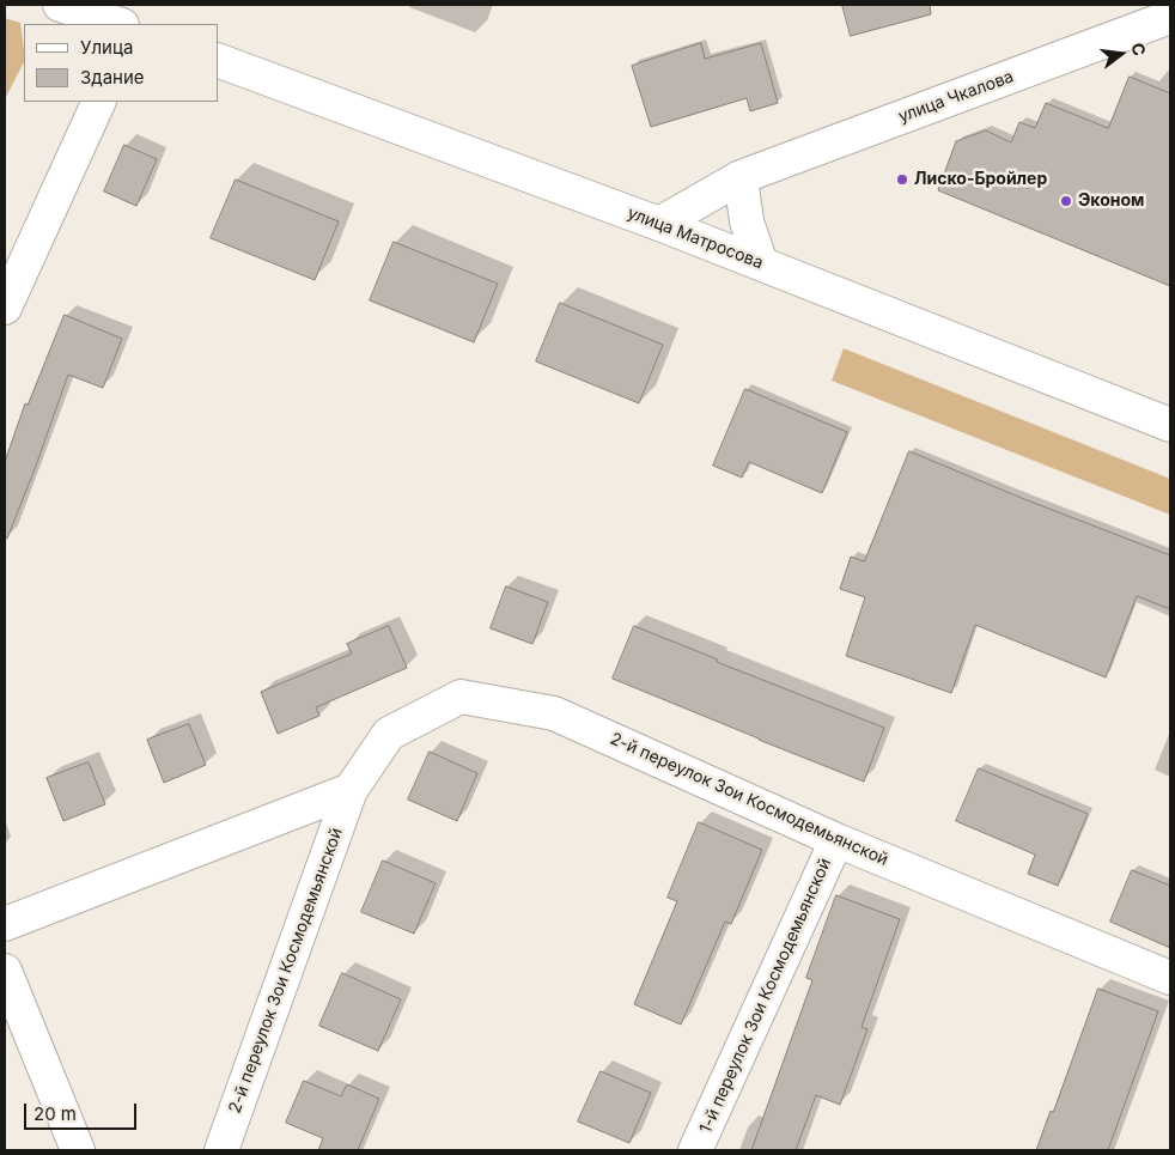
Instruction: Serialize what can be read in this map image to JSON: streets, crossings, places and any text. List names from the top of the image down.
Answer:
{
  "streets": {
    "street": [
      "улица Чкалова",
      "улица Матросова",
      "2-й переулок Зои Космодемьянской",
      "1-й переулок Зои Космодемьянской"
    ]
  },
  "crossings": [
    ["улица Чкалова", "улица Матросова"],
    ["2-й переулок Зои Космодемьянской", "1-й переулок Зои Космодемьянской"]
  ],
  "places": ["Лиско-Бройлер", "Эконом"],
  "legend": ["Улица", "Здание"],
  "scale_bar": "20 m",
  "north": "right"
}
